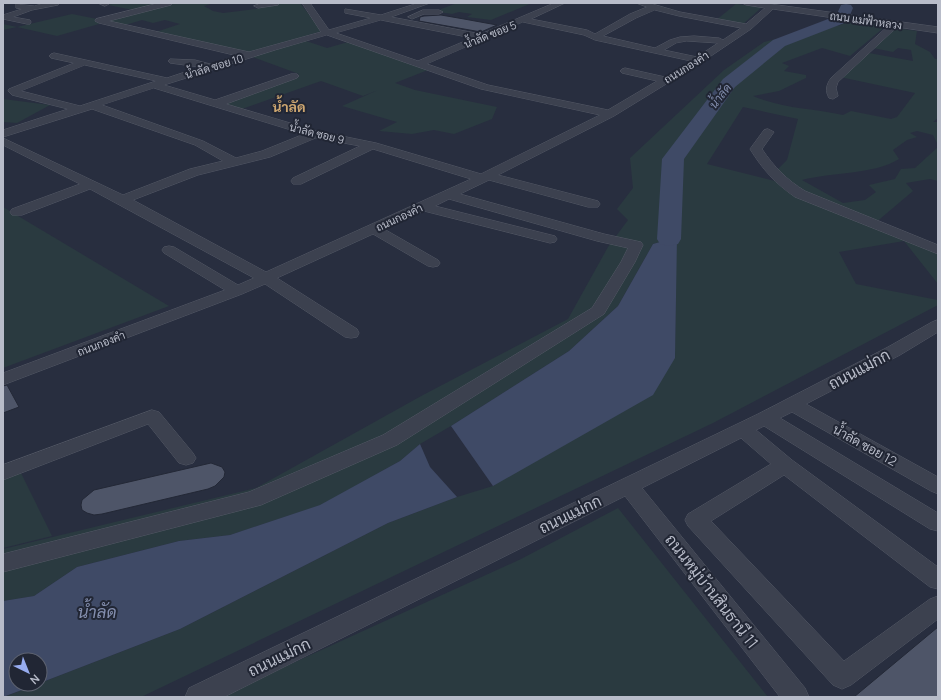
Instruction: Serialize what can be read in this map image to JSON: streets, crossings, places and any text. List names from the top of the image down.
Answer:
{
  "streets": {
    "street": [
      "ถนน แม่ฟ้าหลวง",
      "น้ำลัด ซอย 5",
      "น้ำลัด ซอย 10",
      "ถนนกองคำ",
      "น้ำลัด ซอย 9",
      "ถนนแม่กก",
      "น้ำลัด ซอย 12",
      "ถนนหมู่บ้านสินธานี 11"
    ]
  },
  "crossings": [
    ["ถนน แม่ฟ้าหลวง", "ถนนกองคำ"],
    ["น้ำลัด ซอย 10", "น้ำลัด ซอย 9"],
    ["ถนนกองคำ", "น้ำลัด ซอย 9"],
    ["ถนนแม่กก", "น้ำลัด ซอย 12"],
    ["ถนนแม่กก", "ถนนหมู่บ้านสินธานี 11"]
  ],
  "districts": ["น้ำลัด"],
  "water": ["น้ำลัด"],
  "north": "bottom right"
}
